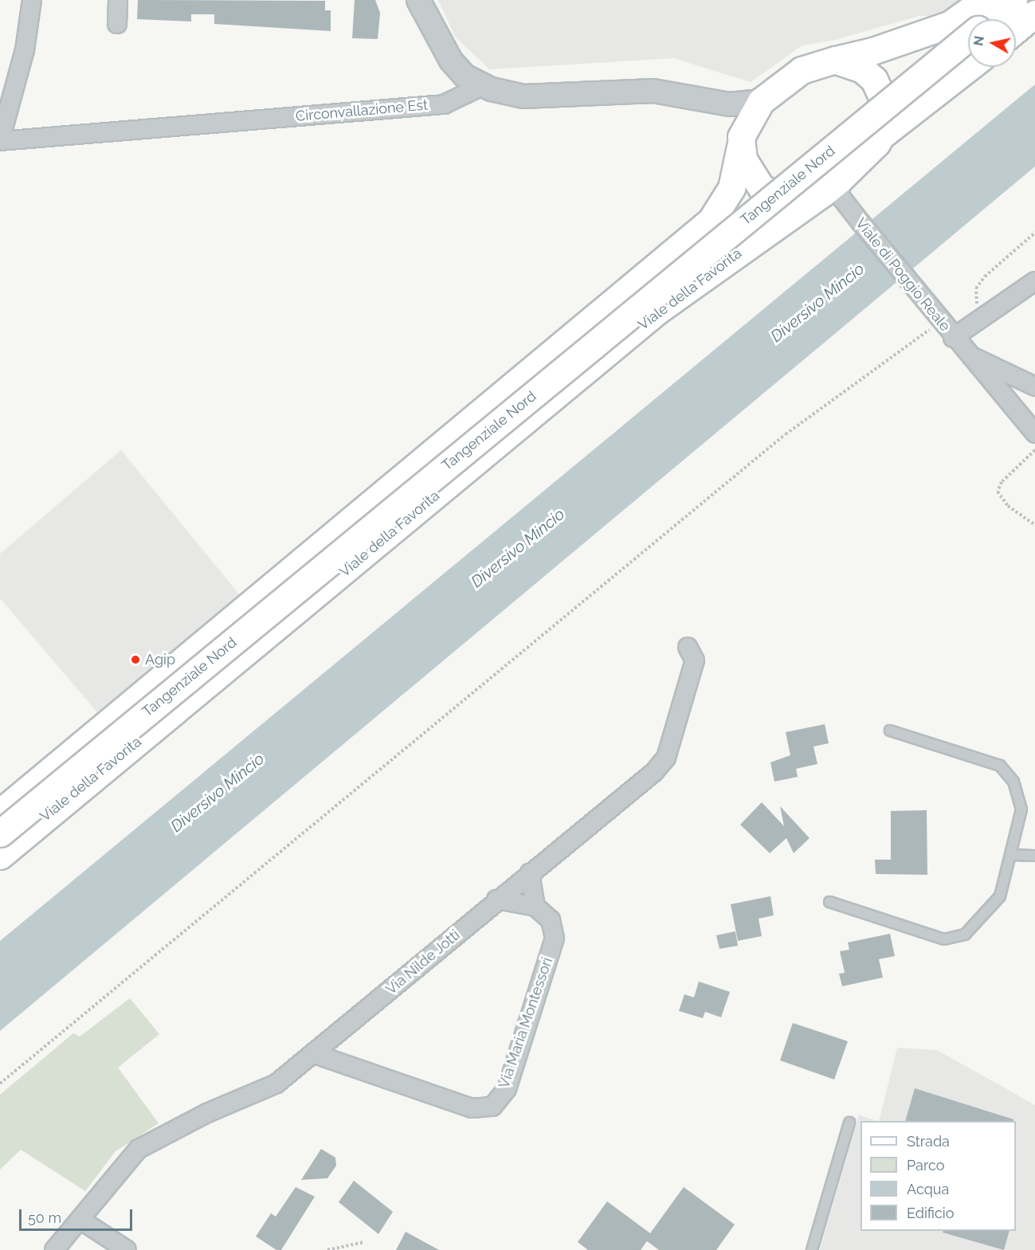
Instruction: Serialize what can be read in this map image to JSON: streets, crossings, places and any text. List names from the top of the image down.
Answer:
{
  "streets": {
    "main road": ["Tangenziale Nord", "Viale della Favorita"],
    "street": [
      "Circonvallazione Est",
      "Viale di Poggio Reale",
      "Via Nilde Jotti",
      "Via Maria Montessori"
    ]
  },
  "crossings": [
    ["Viale di Poggio Reale", "Viale della Favorita"],
    ["Via Nilde Jotti", "Via Maria Montessori"]
  ],
  "water": ["Diversivo Mincio"],
  "places": ["Agip"],
  "legend": [
    "Strada",
    "Parco",
    "Acqua",
    "Edificio"
  ],
  "scale_bar": "50 m",
  "north": "left"
}
